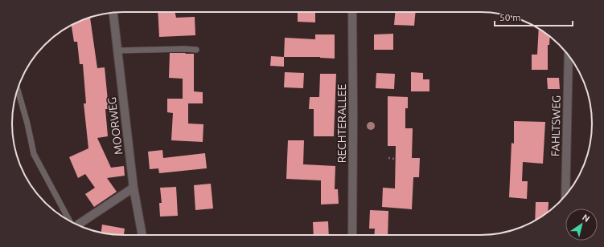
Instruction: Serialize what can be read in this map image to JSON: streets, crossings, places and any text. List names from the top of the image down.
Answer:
{
  "streets": {
    "street": ["RECHTERALLEE", "MOORWEG", "FAHLTSWEG"]
  },
  "scale_bar": "50 m",
  "north": "top right"
}
